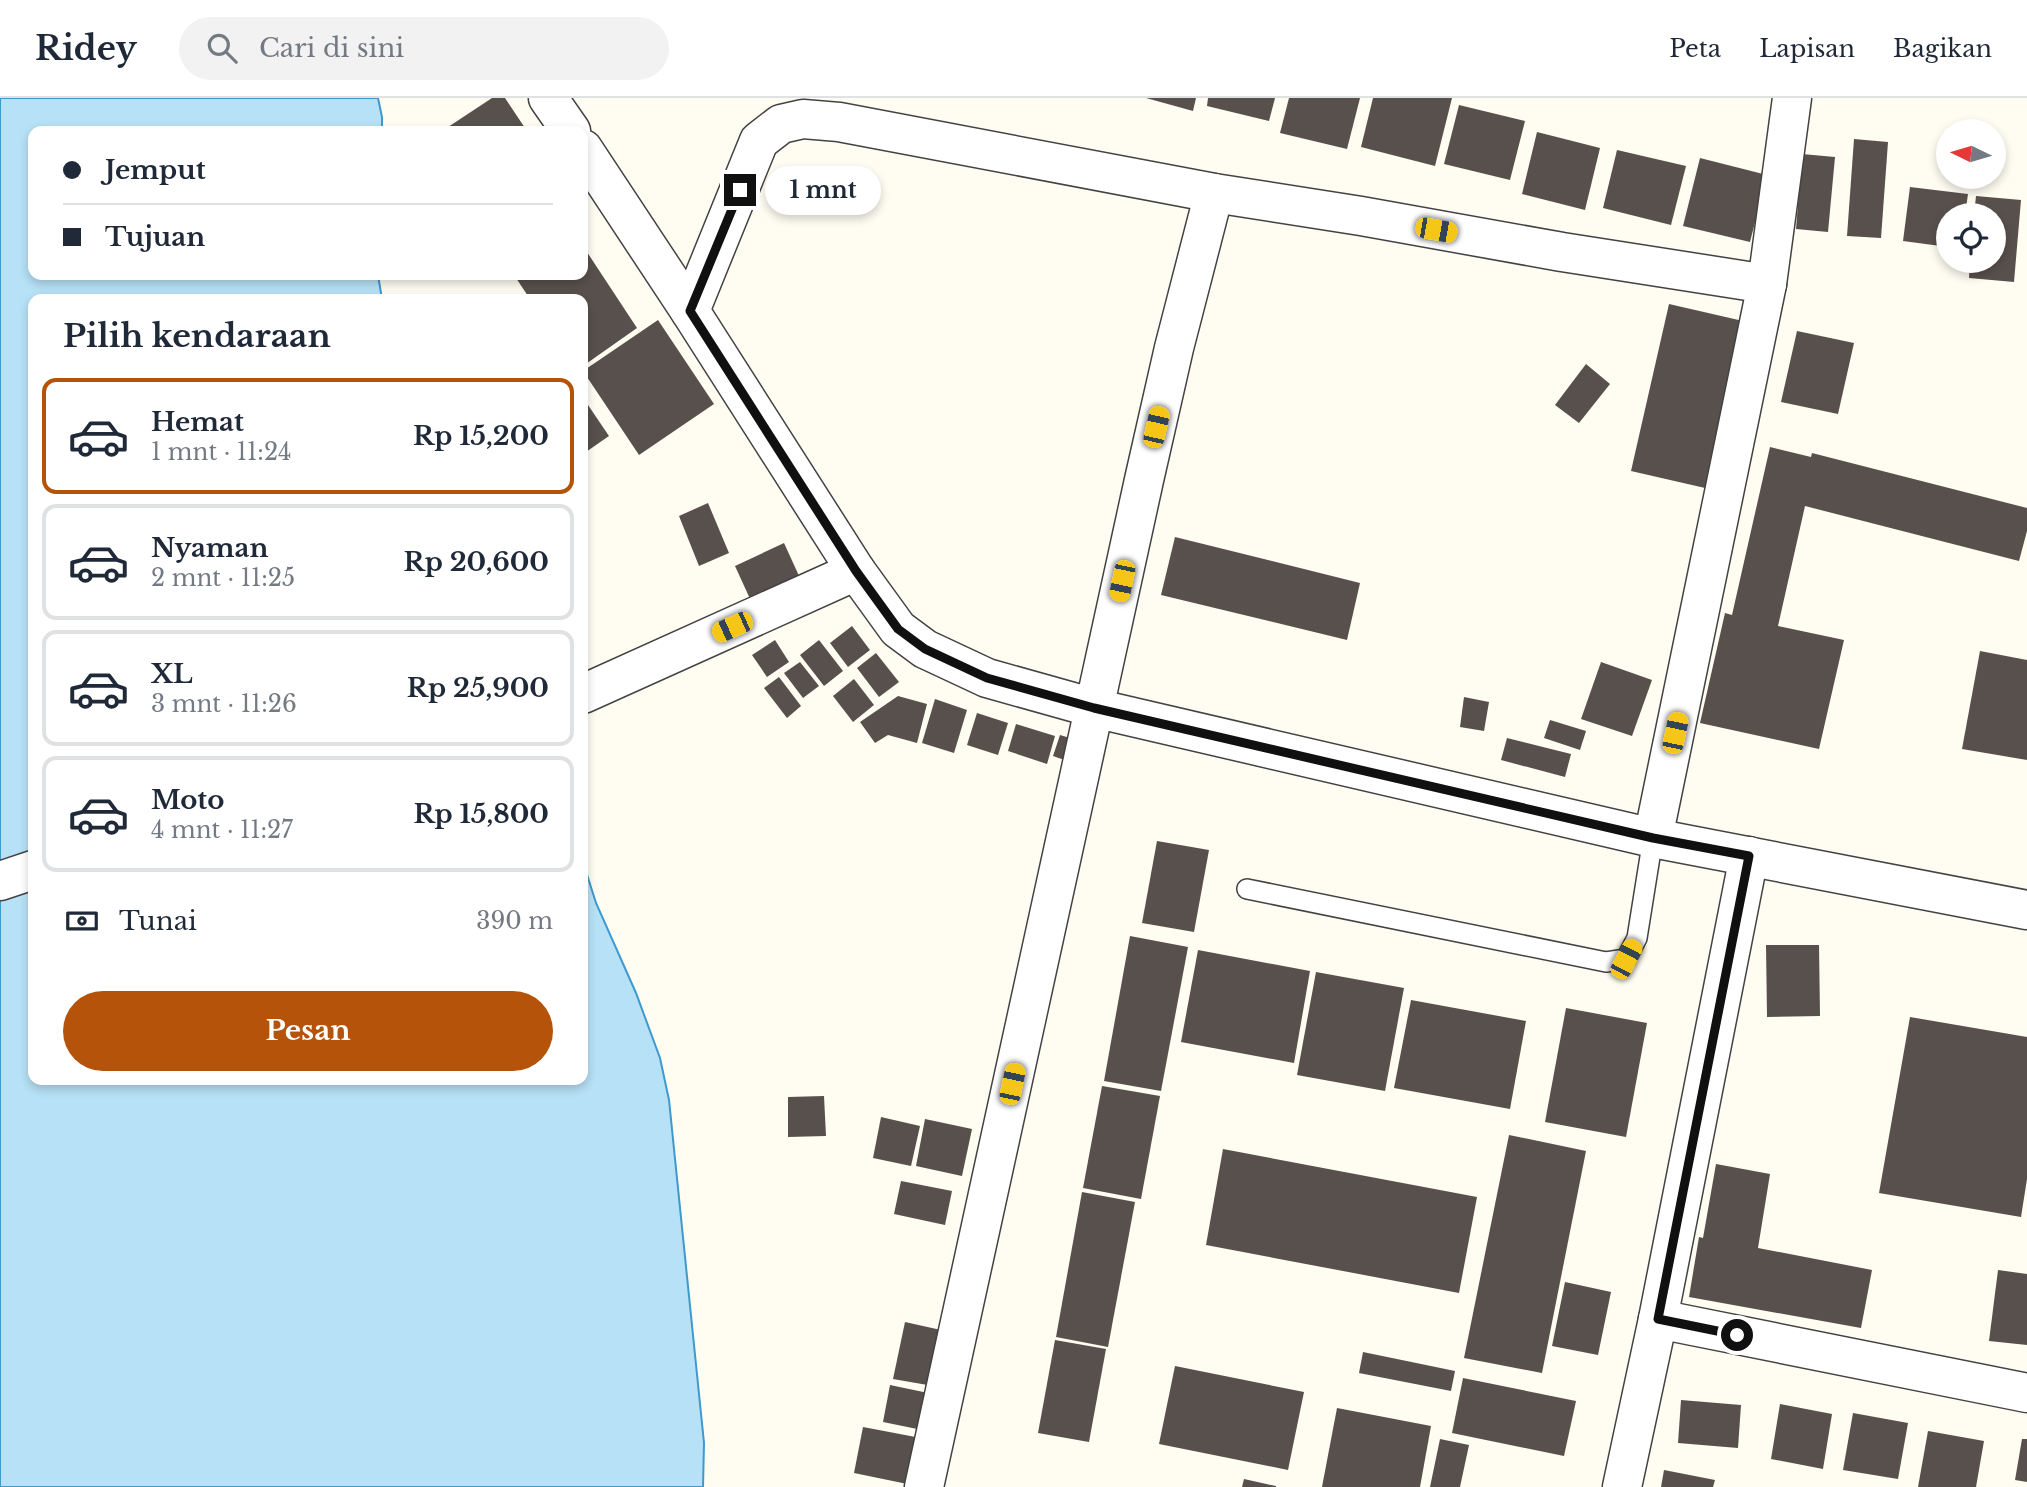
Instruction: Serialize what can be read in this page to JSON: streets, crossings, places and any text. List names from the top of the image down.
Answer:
{
  "north": "left",
  "page": {
    "header": "Ridey",
    "search": "Cari di sini",
    "nav": ["Peta", "Lapisan", "Bagikan"],
    "banner": ["Jemput", "Tujuan"],
    "bubble": "1 mnt",
    "heading": "Pilih kendaraan",
    "list": [
      {
        "name": "Hemat",
        "note": "1 mnt · 11:24",
        "value": "Rp 15,200"
      },
      {
        "name": "Nyaman",
        "note": "2 mnt · 11:25",
        "value": "Rp 20,600"
      },
      {
        "name": "XL",
        "note": "3 mnt · 11:26",
        "value": "Rp 25,900"
      },
      {
        "name": "Moto",
        "note": "4 mnt · 11:27",
        "value": "Rp 15,800"
      }
    ],
    "pay": ["Tunai", "390 m"],
    "buttons": "Pesan"
  }
}
